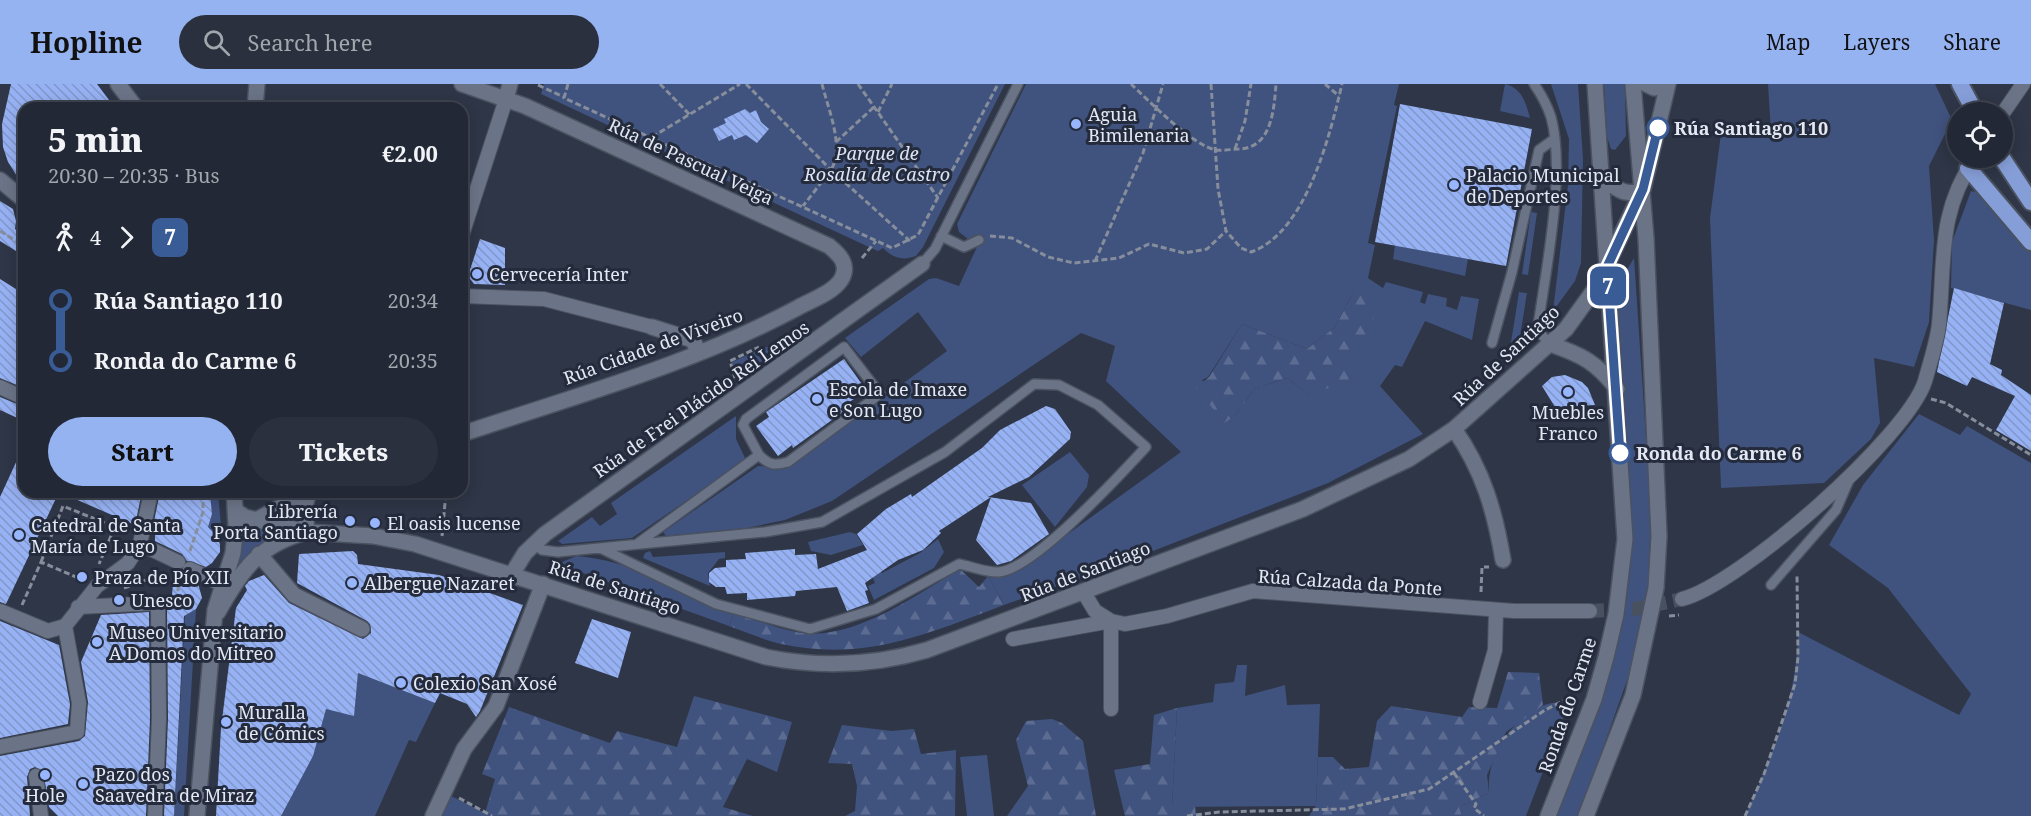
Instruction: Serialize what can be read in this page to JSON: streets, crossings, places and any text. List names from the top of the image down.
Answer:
{
  "streets": {
    "street": [
      "Rúa de Pascual Veiga",
      "Rúa Cidade de Viveiro",
      "Rúa de Santiago",
      "Rúa de Frei Plácido Rei Lemos",
      "Rúa Calzada da Ponte",
      "Ronda do Carme"
    ]
  },
  "crossings": [
    ["Rúa de Pascual Veiga", "Rúa Cidade de Viveiro"],
    ["Rúa de Santiago", "Rúa de Frei Plácido Rei Lemos"],
    ["Rúa de Santiago", "Ronda do Carme"]
  ],
  "parks": ["Parque de Rosalía de Castro"],
  "places": [
    "Aguia Bimilenaria",
    "Rúa Santiago 110",
    "Palacio Municipal de Deportes",
    "Cervecería Inter",
    "Muebles Franco",
    "Escola de Imaxe e Son Lugo",
    "Ronda do Carme 6",
    "Librería Porta Santiago",
    "El oasis lucense",
    "Catedral de Santa María de Lugo",
    "Praza de Pío XII",
    "Albergue Nazaret",
    "Unesco",
    "Museo Universitario A Domos do Mitreo",
    "Colexio San Xosé",
    "Muralla de Cómics",
    "Hole",
    "Pazo dos Saavedra de Miraz"
  ],
  "lines": ["bus line 7"],
  "page": {
    "header": "Hopline",
    "search": "Search here",
    "nav": ["Map", "Layers", "Share"],
    "on_map": "7",
    "heading": ["5 min", "20:30 – 20:35 · Bus", "€2.00"],
    "legs": ["4", "7"],
    "list": [
      {
        "name": "Rúa Santiago 110",
        "value": "20:34"
      },
      {
        "name": "Ronda do Carme 6",
        "value": "20:35"
      }
    ],
    "buttons": ["Start", "Tickets"]
  }
}
